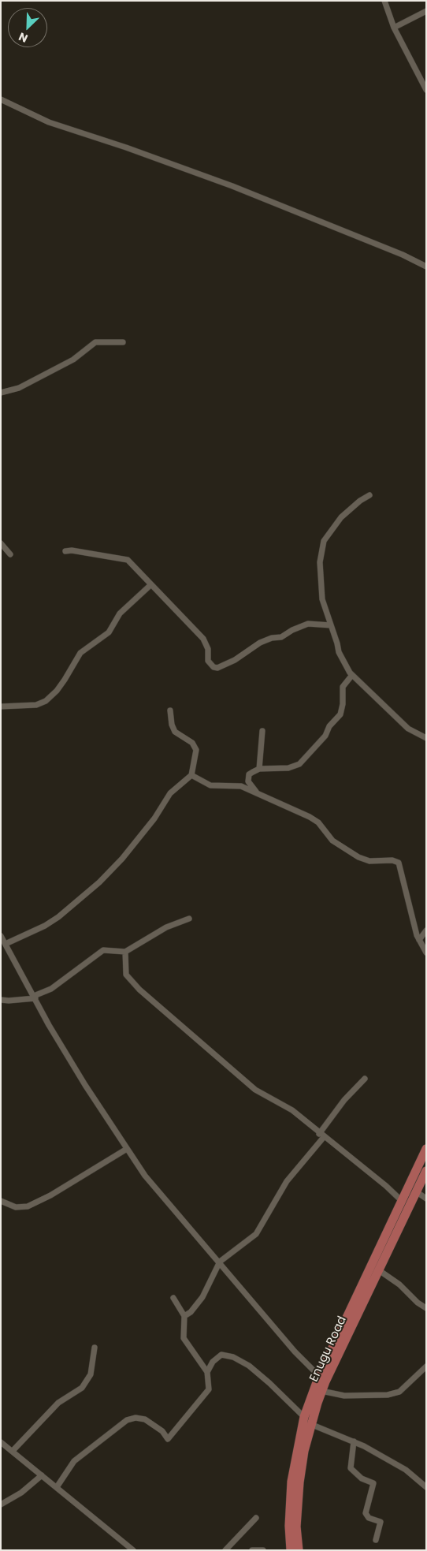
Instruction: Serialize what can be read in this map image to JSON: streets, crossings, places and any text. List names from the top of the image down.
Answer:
{
  "streets": {
    "main road": ["Enugu Road"]
  },
  "north": "bottom left"
}
